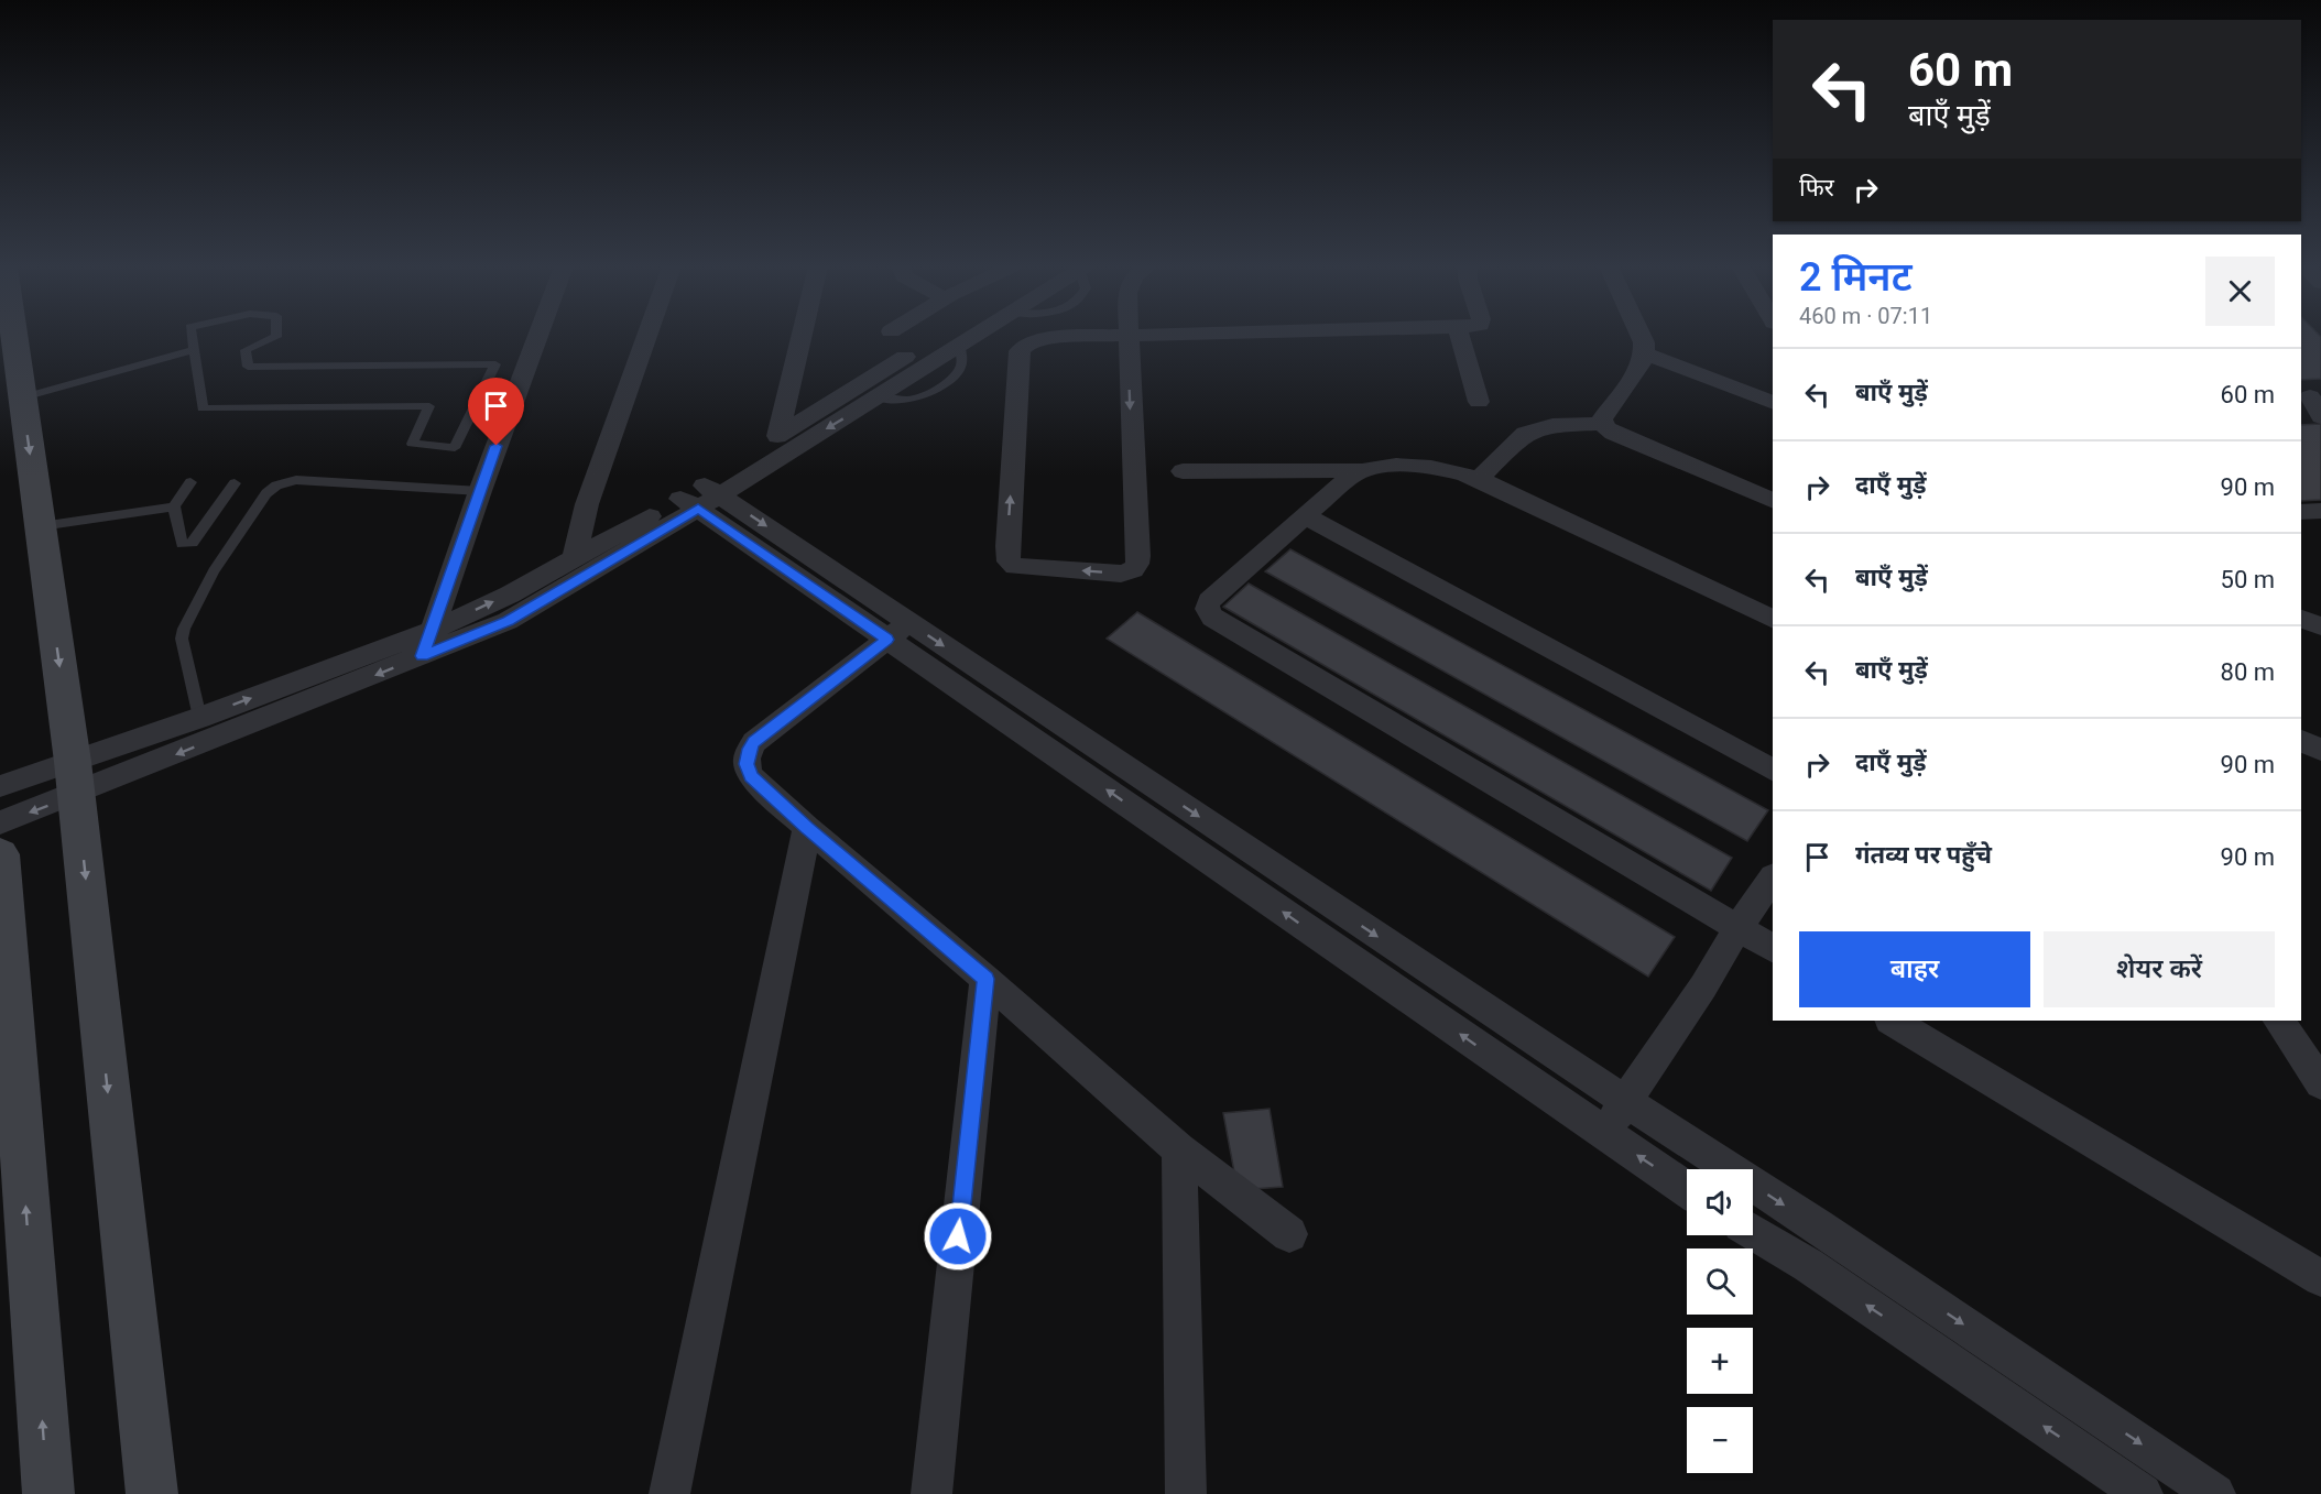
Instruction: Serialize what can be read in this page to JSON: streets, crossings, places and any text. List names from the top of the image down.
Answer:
{
  "page": {
    "turn": ["60 m", "बाएँ मुड़ें"],
    "then": "फिर",
    "heading": ["2 मिनट", "460 m · 07:11"],
    "list": [
      {
        "name": "बाएँ मुड़ें",
        "value": "60 m"
      },
      {
        "name": "दाएँ मुड़ें",
        "value": "90 m"
      },
      {
        "name": "बाएँ मुड़ें",
        "value": "50 m"
      },
      {
        "name": "बाएँ मुड़ें",
        "value": "80 m"
      },
      {
        "name": "दाएँ मुड़ें",
        "value": "90 m"
      },
      {
        "name": "गंतव्य पर पहुँचे",
        "value": "90 m"
      }
    ],
    "buttons": ["बाहर", "शेयर करें"],
    "map_buttons": ["+", "−"]
  }
}
